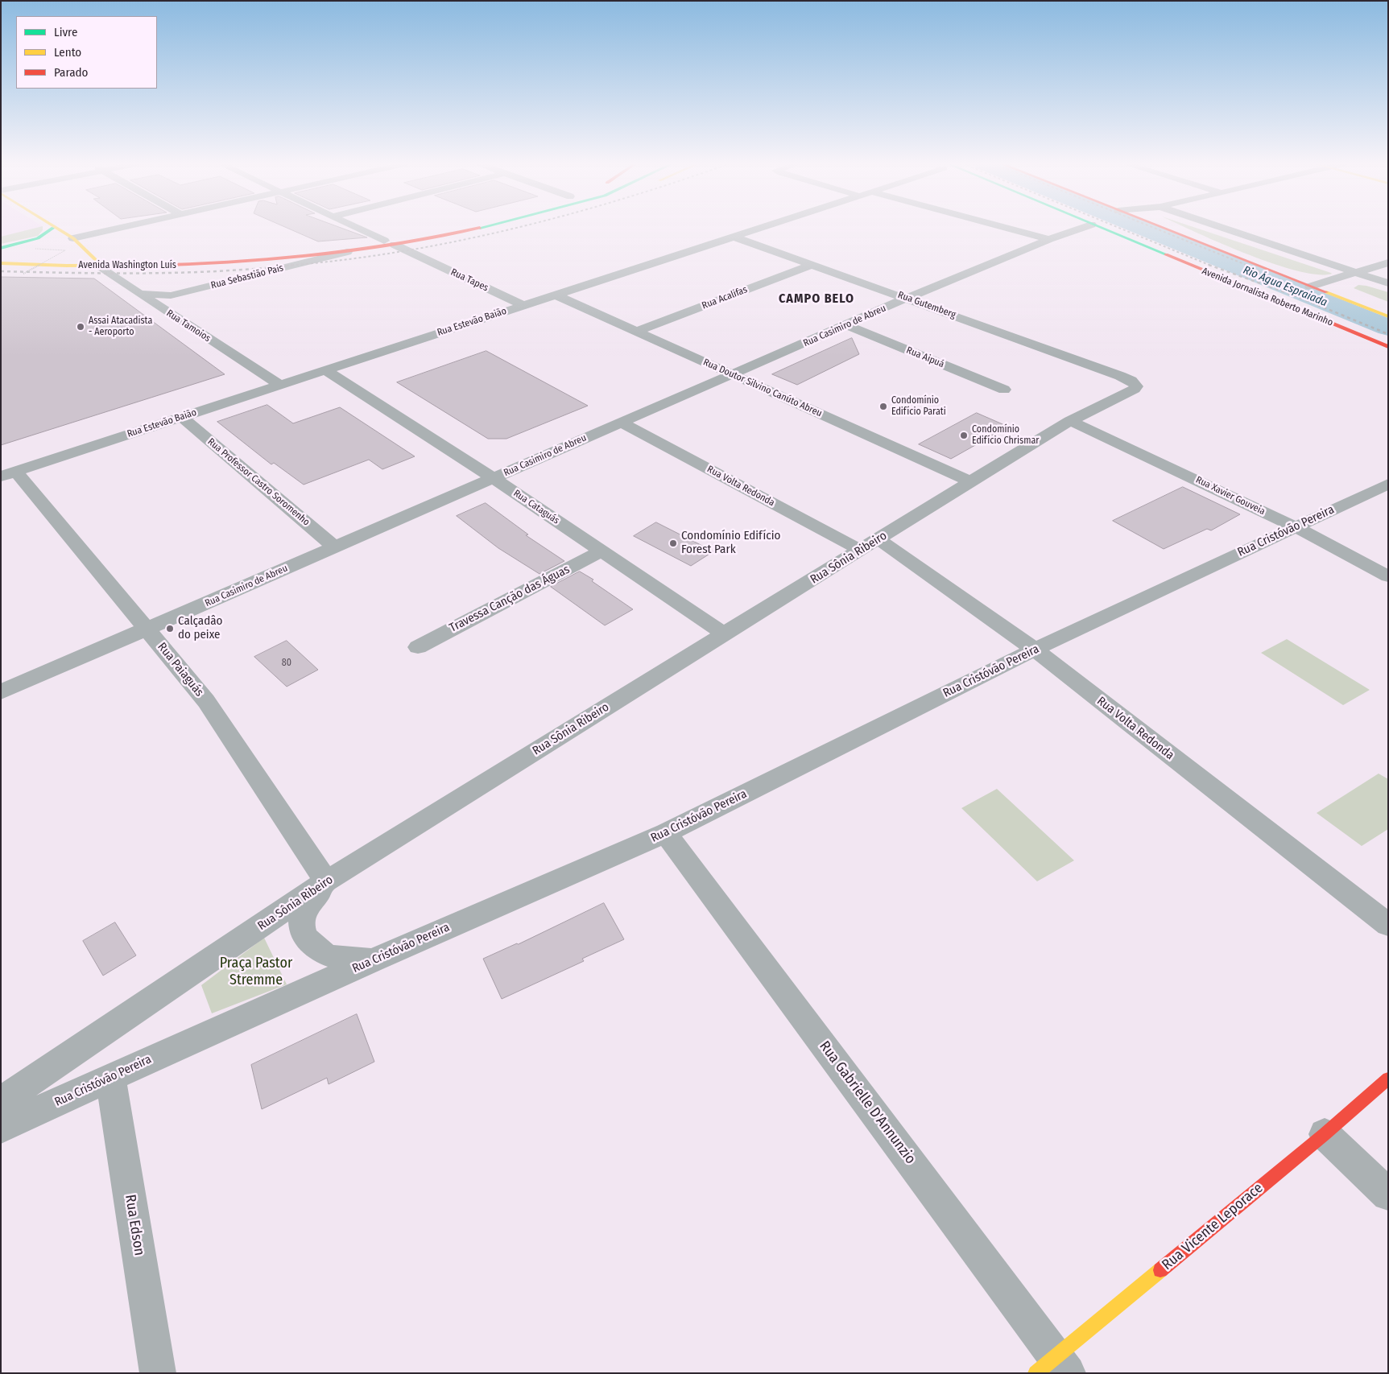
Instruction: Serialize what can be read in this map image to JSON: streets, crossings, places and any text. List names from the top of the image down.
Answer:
{
  "streets": {
    "main road": [
      "Avenida Washington Luís",
      "Avenida Jornalista Roberto Marinho",
      "Rua Tamoios",
      "Rua Vicente Leporace"
    ],
    "street": [
      "Rua Sebastião Pais",
      "Rua Tapes",
      "Rua Acalifas",
      "Rua Gutemberg",
      "Rua Estevão Baião",
      "Rua Casimiro de Abreu",
      "Rua Aipuá",
      "Rua Doutor Silvino Canúto Abreu",
      "Rua Professor Castro Soromenho",
      "Rua Volta Redonda",
      "Rua Xavier Gouveia",
      "Rua Cataguás",
      "Rua Cristóvão Pereira",
      "Rua Sônia Ribeiro",
      "Travessa Canção das Águas",
      "Rua Paiaguás",
      "Rua Gabrielle D'Annunzio",
      "Rua Edson"
    ]
  },
  "crossings": [
    ["Avenida Washington Luís", "Rua Sebastião Pais"],
    ["Avenida Washington Luís", "Rua Tapes"],
    ["Avenida Washington Luís", "Rua Tamoios"],
    ["Rua Sebastião Pais", "Rua Tamoios"],
    ["Rua Tapes", "Rua Estevão Baião"],
    ["Rua Acalifas", "Rua Gutemberg"],
    ["Rua Acalifas", "Rua Doutor Silvino Canúto Abreu"],
    ["Rua Gutemberg", "Rua Estevão Baião"],
    ["Rua Gutemberg", "Rua Casimiro de Abreu"],
    ["Rua Gutemberg", "Rua Sônia Ribeiro"],
    ["Rua Estevão Baião", "Rua Tamoios"],
    ["Rua Estevão Baião", "Rua Doutor Silvino Canúto Abreu"],
    ["Rua Estevão Baião", "Rua Professor Castro Soromenho"],
    ["Rua Estevão Baião", "Rua Cataguás"],
    ["Rua Estevão Baião", "Rua Paiaguás"],
    ["Rua Casimiro de Abreu", "Rua Aipuá"],
    ["Rua Casimiro de Abreu", "Rua Doutor Silvino Canúto Abreu"],
    ["Rua Casimiro de Abreu", "Rua Professor Castro Soromenho"],
    ["Rua Casimiro de Abreu", "Rua Volta Redonda"],
    ["Rua Casimiro de Abreu", "Rua Cataguás"],
    ["Rua Casimiro de Abreu", "Rua Paiaguás"],
    ["Rua Doutor Silvino Canúto Abreu", "Rua Sônia Ribeiro"],
    ["Rua Volta Redonda", "Rua Cristóvão Pereira"],
    ["Rua Volta Redonda", "Rua Sônia Ribeiro"],
    ["Rua Xavier Gouveia", "Rua Cristóvão Pereira"],
    ["Rua Xavier Gouveia", "Rua Sônia Ribeiro"],
    ["Rua Cataguás", "Rua Sônia Ribeiro"],
    ["Rua Cataguás", "Travessa Canção das Águas"],
    ["Rua Cristóvão Pereira", "Rua Gabrielle D'Annunzio"],
    ["Rua Cristóvão Pereira", "Rua Edson"],
    ["Rua Sônia Ribeiro", "Rua Paiaguás"],
    ["Rua Gabrielle D'Annunzio", "Rua Vicente Leporace"]
  ],
  "districts": ["CAMPO BELO"],
  "water": ["Rio Água Espraiada"],
  "parks": ["Praça Pastor Stremme"],
  "places": [
    "Assai Atacadista - Aeroporto",
    "Condomínio Edifício Parati",
    "Condomínio Edifício Chrismar",
    "Condomínio Edifício Forest Park",
    "Calçadâo do peixe"
  ],
  "house_numbers": ["80"],
  "legend": ["Livre", "Lento", "Parado"]
}
